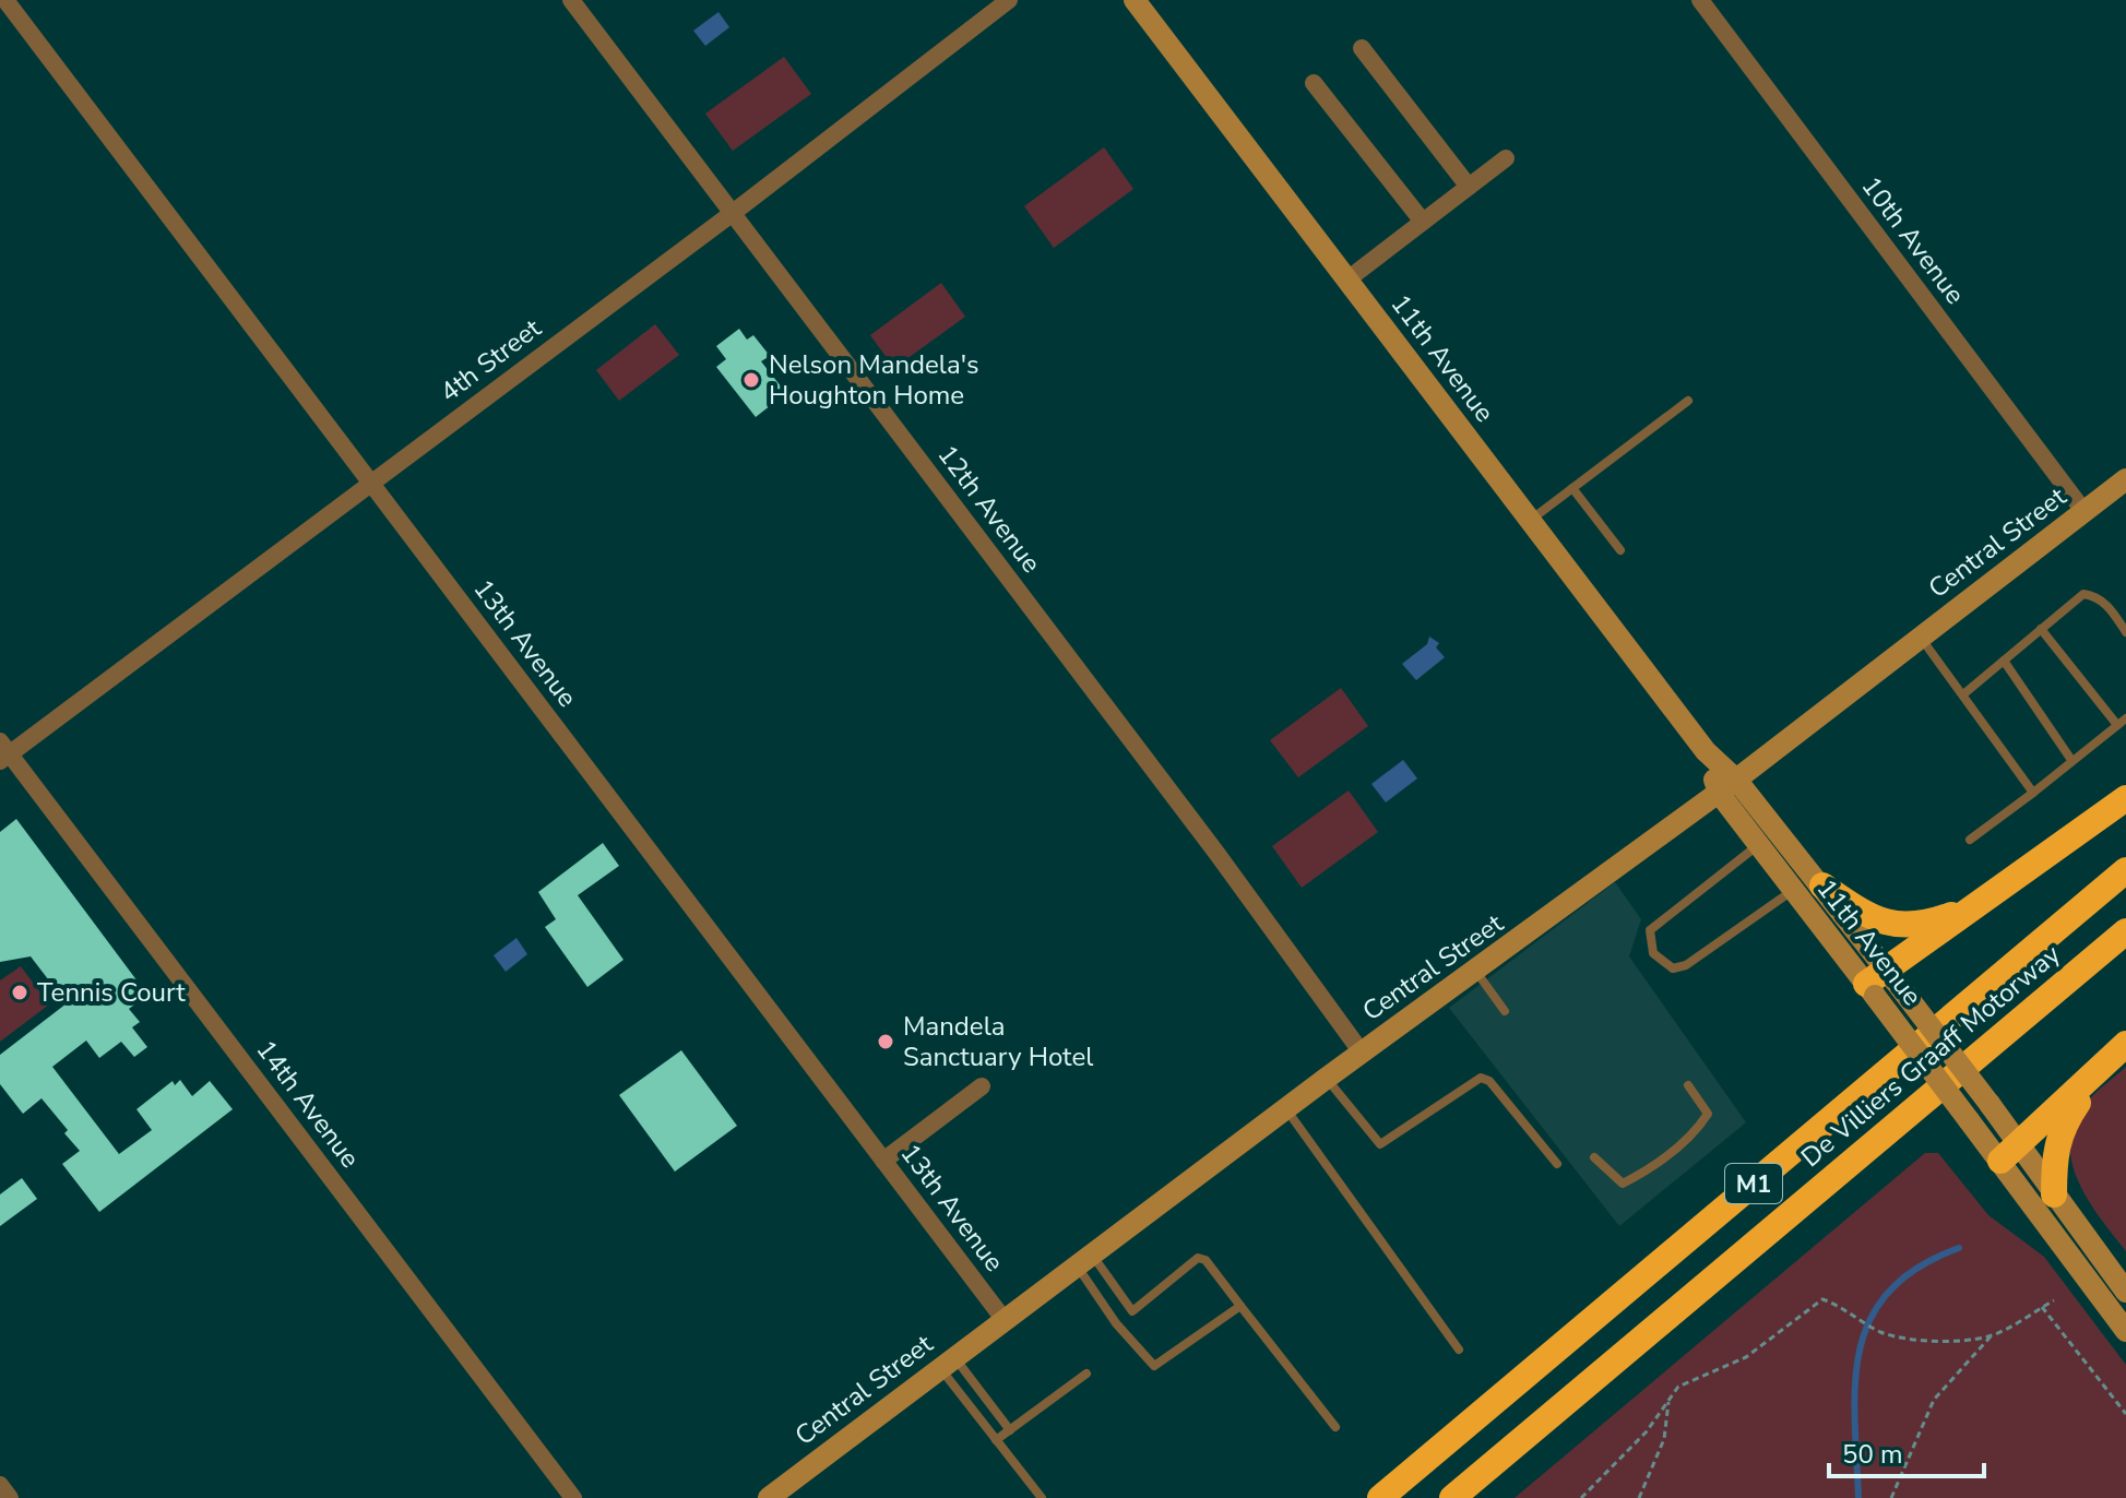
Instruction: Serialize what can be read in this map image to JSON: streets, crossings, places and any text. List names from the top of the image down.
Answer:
{
  "streets": {
    "highway": ["De Villiers Graaff Motorway", "M1"],
    "main road": ["11th Avenue", "Central Street"],
    "street": [
      "10th Avenue",
      "4th Street",
      "12th Avenue",
      "13th Avenue",
      "14th Avenue"
    ]
  },
  "crossings": [
    ["10th Avenue", "Central Street"],
    ["11th Avenue", "Central Street"],
    ["4th Street", "12th Avenue"],
    ["4th Street", "13th Avenue"],
    ["4th Street", "14th Avenue"],
    ["12th Avenue", "Central Street"],
    ["Central Street", "13th Avenue"]
  ],
  "places": ["Nelson Mandela's Houghton Home", "Tennis Court", "Mandela Sanctuary Hotel"],
  "scale_bar": "50 m"
}
